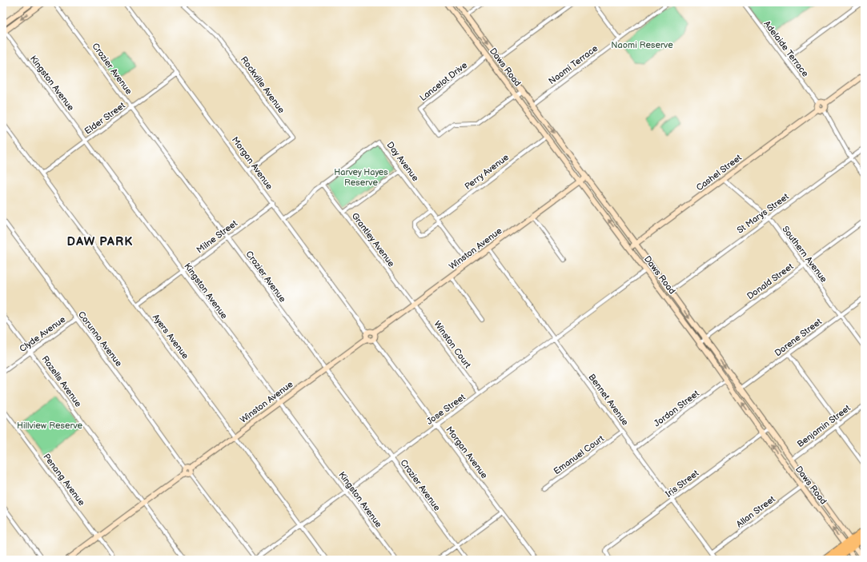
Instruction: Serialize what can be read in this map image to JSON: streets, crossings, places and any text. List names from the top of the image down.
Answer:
{
  "streets": {
    "main road": ["Daws Road", "Cashel Street", "Winston Avenue"],
    "street": [
      "Adelaide Terrace",
      "Naomi Terrace",
      "Crozier Avenue",
      "Lancelot Drive",
      "Kingston Avenue",
      "Rockville Avenue",
      "Elder Street",
      "Day Avenue",
      "Morgan Avenue",
      "Perry Avenue",
      "St Marys Street",
      "Milne Street",
      "Grantley Avenue",
      "Southern Avenue",
      "Donald Street",
      "Clyde Avenue",
      "Ayers Avenue",
      "Dorene Street",
      "Corunna Avenue",
      "Winston Court",
      "Rozells Avenue",
      "Bennet Avenue",
      "Jordon Street",
      "Jose Street",
      "Benjamin Street",
      "Emanuel Court",
      "Penang Avenue",
      "Iris Street",
      "Allan Street"
    ]
  },
  "crossings": [
    ["Adelaide Terrace", "Cashel Street"],
    ["Naomi Terrace", "Daws Road"],
    ["Daws Road", "Lancelot Drive"],
    ["Daws Road", "Perry Avenue"],
    ["Daws Road", "Cashel Street"],
    ["Daws Road", "St Marys Street"],
    ["Daws Road", "Winston Avenue"],
    ["Daws Road", "Donald Street"],
    ["Daws Road", "Dorene Street"],
    ["Daws Road", "Jordon Street"],
    ["Daws Road", "Jose Street"],
    ["Daws Road", "Benjamin Street"],
    ["Daws Road", "Iris Street"],
    ["Daws Road", "Allan Street"],
    ["Crozier Avenue", "Elder Street"],
    ["Crozier Avenue", "Milne Street"],
    ["Crozier Avenue", "Winston Avenue"],
    ["Crozier Avenue", "Jose Street"],
    ["Kingston Avenue", "Elder Street"],
    ["Kingston Avenue", "Milne Street"],
    ["Kingston Avenue", "Winston Avenue"],
    ["Kingston Avenue", "Jose Street"],
    ["Rockville Avenue", "Morgan Avenue"],
    ["Elder Street", "Morgan Avenue"],
    ["Elder Street", "Ayers Avenue"],
    ["Day Avenue", "Morgan Avenue"],
    ["Day Avenue", "Perry Avenue"],
    ["Day Avenue", "Grantley Avenue"],
    ["Day Avenue", "Winston Avenue"],
    ["Morgan Avenue", "Milne Street"],
    ["Morgan Avenue", "Winston Avenue"],
    ["Morgan Avenue", "Jose Street"],
    ["Cashel Street", "Southern Avenue"],
    ["St Marys Street", "Southern Avenue"],
    ["Milne Street", "Ayers Avenue"],
    ["Grantley Avenue", "Winston Avenue"],
    ["Grantley Avenue", "Winston Court"],
    ["Winston Avenue", "Ayers Avenue"],
    ["Winston Avenue", "Corunna Avenue"],
    ["Winston Avenue", "Winston Court"],
    ["Winston Avenue", "Bennet Avenue"],
    ["Southern Avenue", "Donald Street"],
    ["Southern Avenue", "Dorene Street"],
    ["Clyde Avenue", "Corunna Avenue"],
    ["Clyde Avenue", "Rozells Avenue"],
    ["Ayers Avenue", "Jose Street"],
    ["Winston Court", "Jose Street"],
    ["Bennet Avenue", "Jordon Street"],
    ["Bennet Avenue", "Jose Street"],
    ["Bennet Avenue", "Emanuel Court"],
    ["Bennet Avenue", "Iris Street"],
    ["Bennet Avenue", "Allan Street"]
  ],
  "districts": ["DAW PARK"],
  "parks": ["Naomi Reserve", "Harvey Hayes Reserve", "Hillview Reserve"]
}
